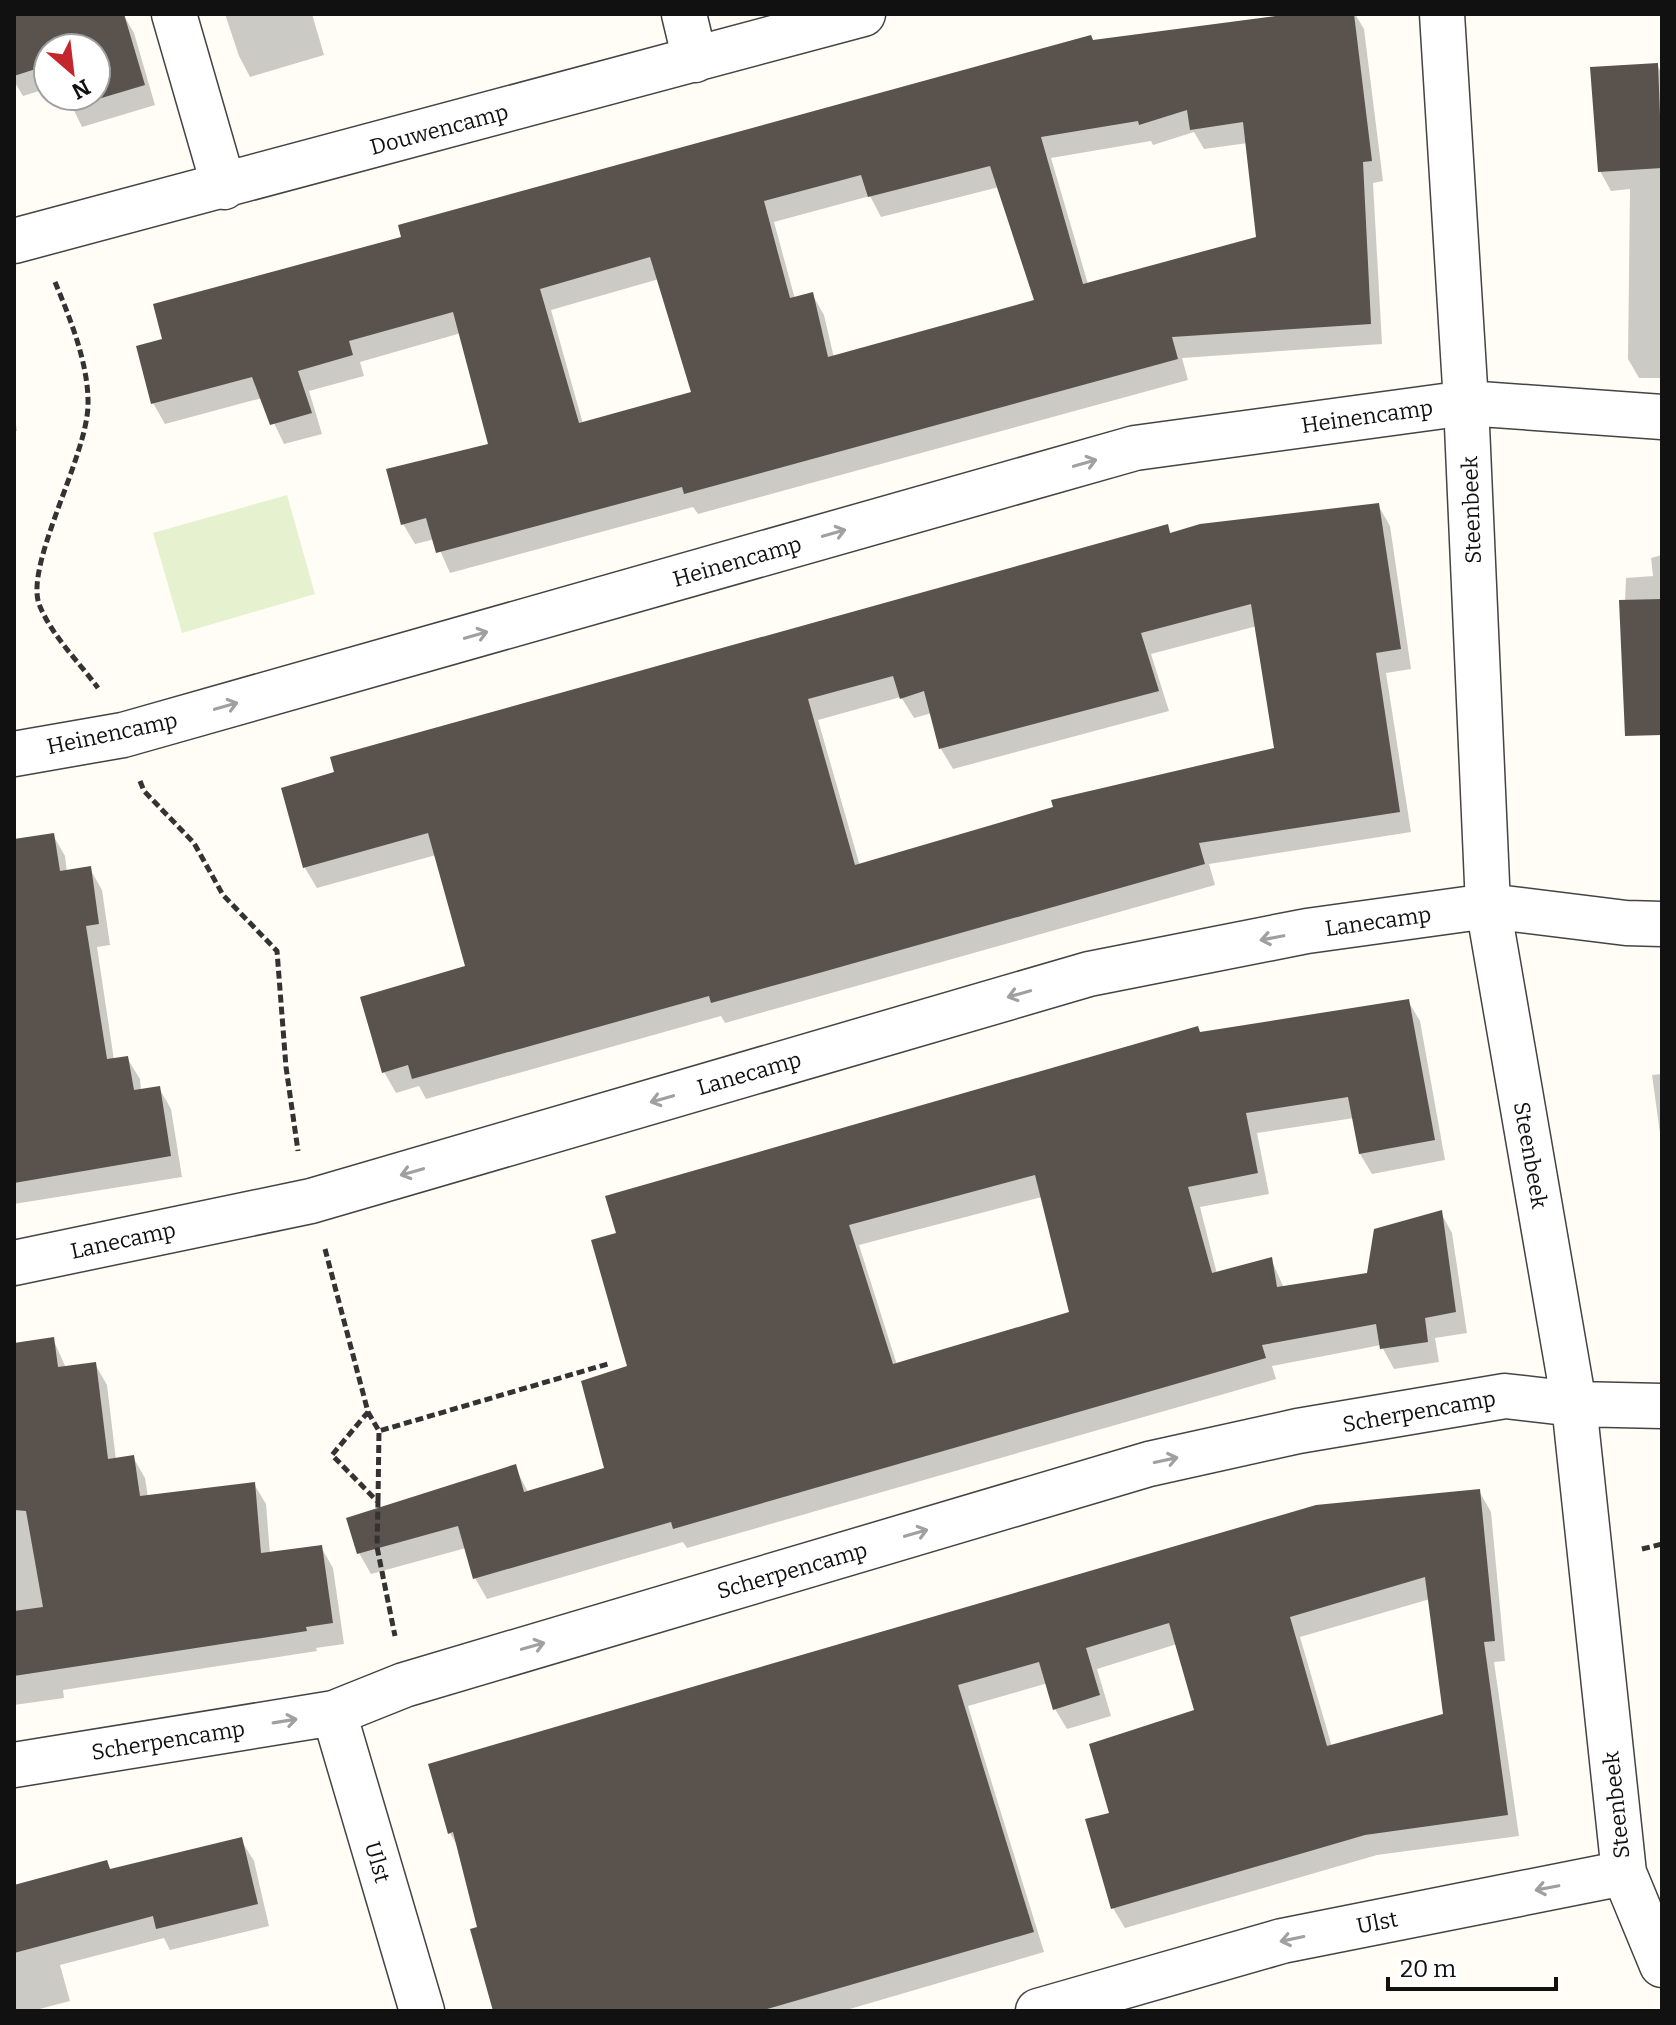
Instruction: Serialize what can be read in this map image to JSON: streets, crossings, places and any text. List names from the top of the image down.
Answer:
{
  "streets": {
    "street": [
      "Douwencamp",
      "Heinencamp",
      "Steenbeek",
      "Lanecamp",
      "Scherpencamp",
      "Ulst"
    ]
  },
  "crossings": [
    ["Heinencamp", "Steenbeek"],
    ["Steenbeek", "Lanecamp"],
    ["Steenbeek", "Scherpencamp"],
    ["Steenbeek", "Ulst"],
    ["Scherpencamp", "Ulst"]
  ],
  "one_way": [
    "Heinencamp",
    "Lanecamp",
    "Scherpencamp",
    "Ulst"
  ],
  "scale_bar": "20 m",
  "north": "bottom right"
}
